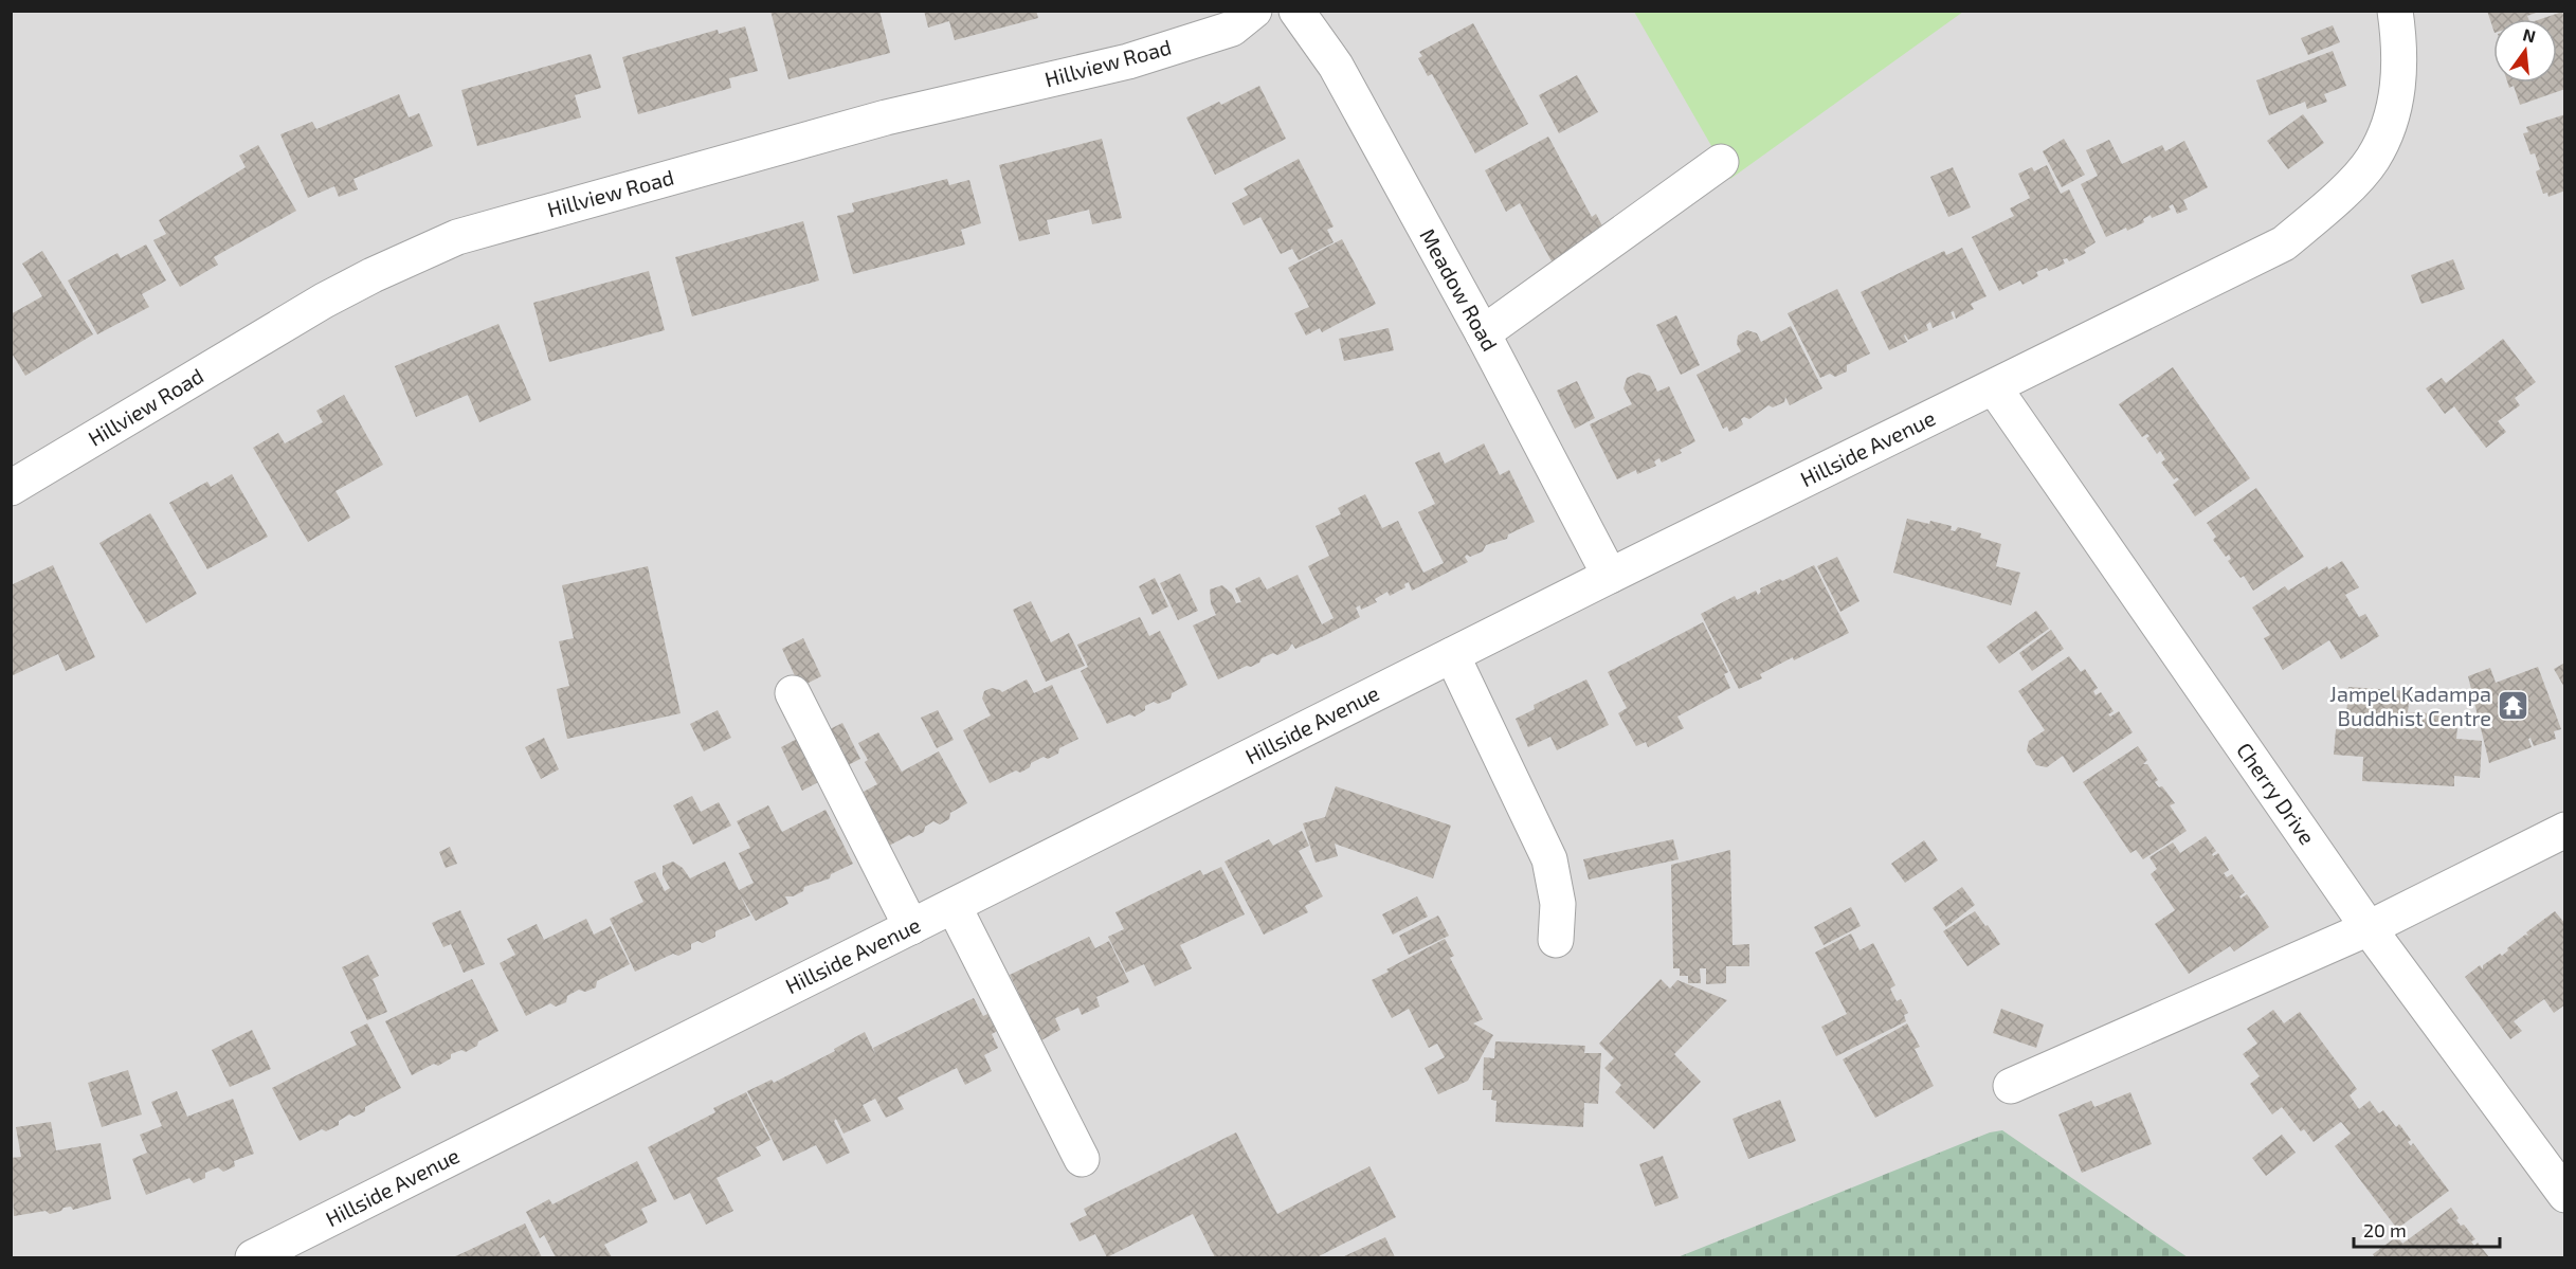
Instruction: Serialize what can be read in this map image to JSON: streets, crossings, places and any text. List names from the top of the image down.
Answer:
{
  "streets": {
    "street": [
      "Hillview Road",
      "Meadow Road",
      "Hillside Avenue",
      "Cherry Drive"
    ]
  },
  "crossings": [
    ["Meadow Road", "Hillside Avenue"],
    ["Hillside Avenue", "Cherry Drive"]
  ],
  "places": {
    "temple": ["Jampel Kadampa Buddhist Centre"]
  },
  "scale_bar": "20 m",
  "north": "top"
}
